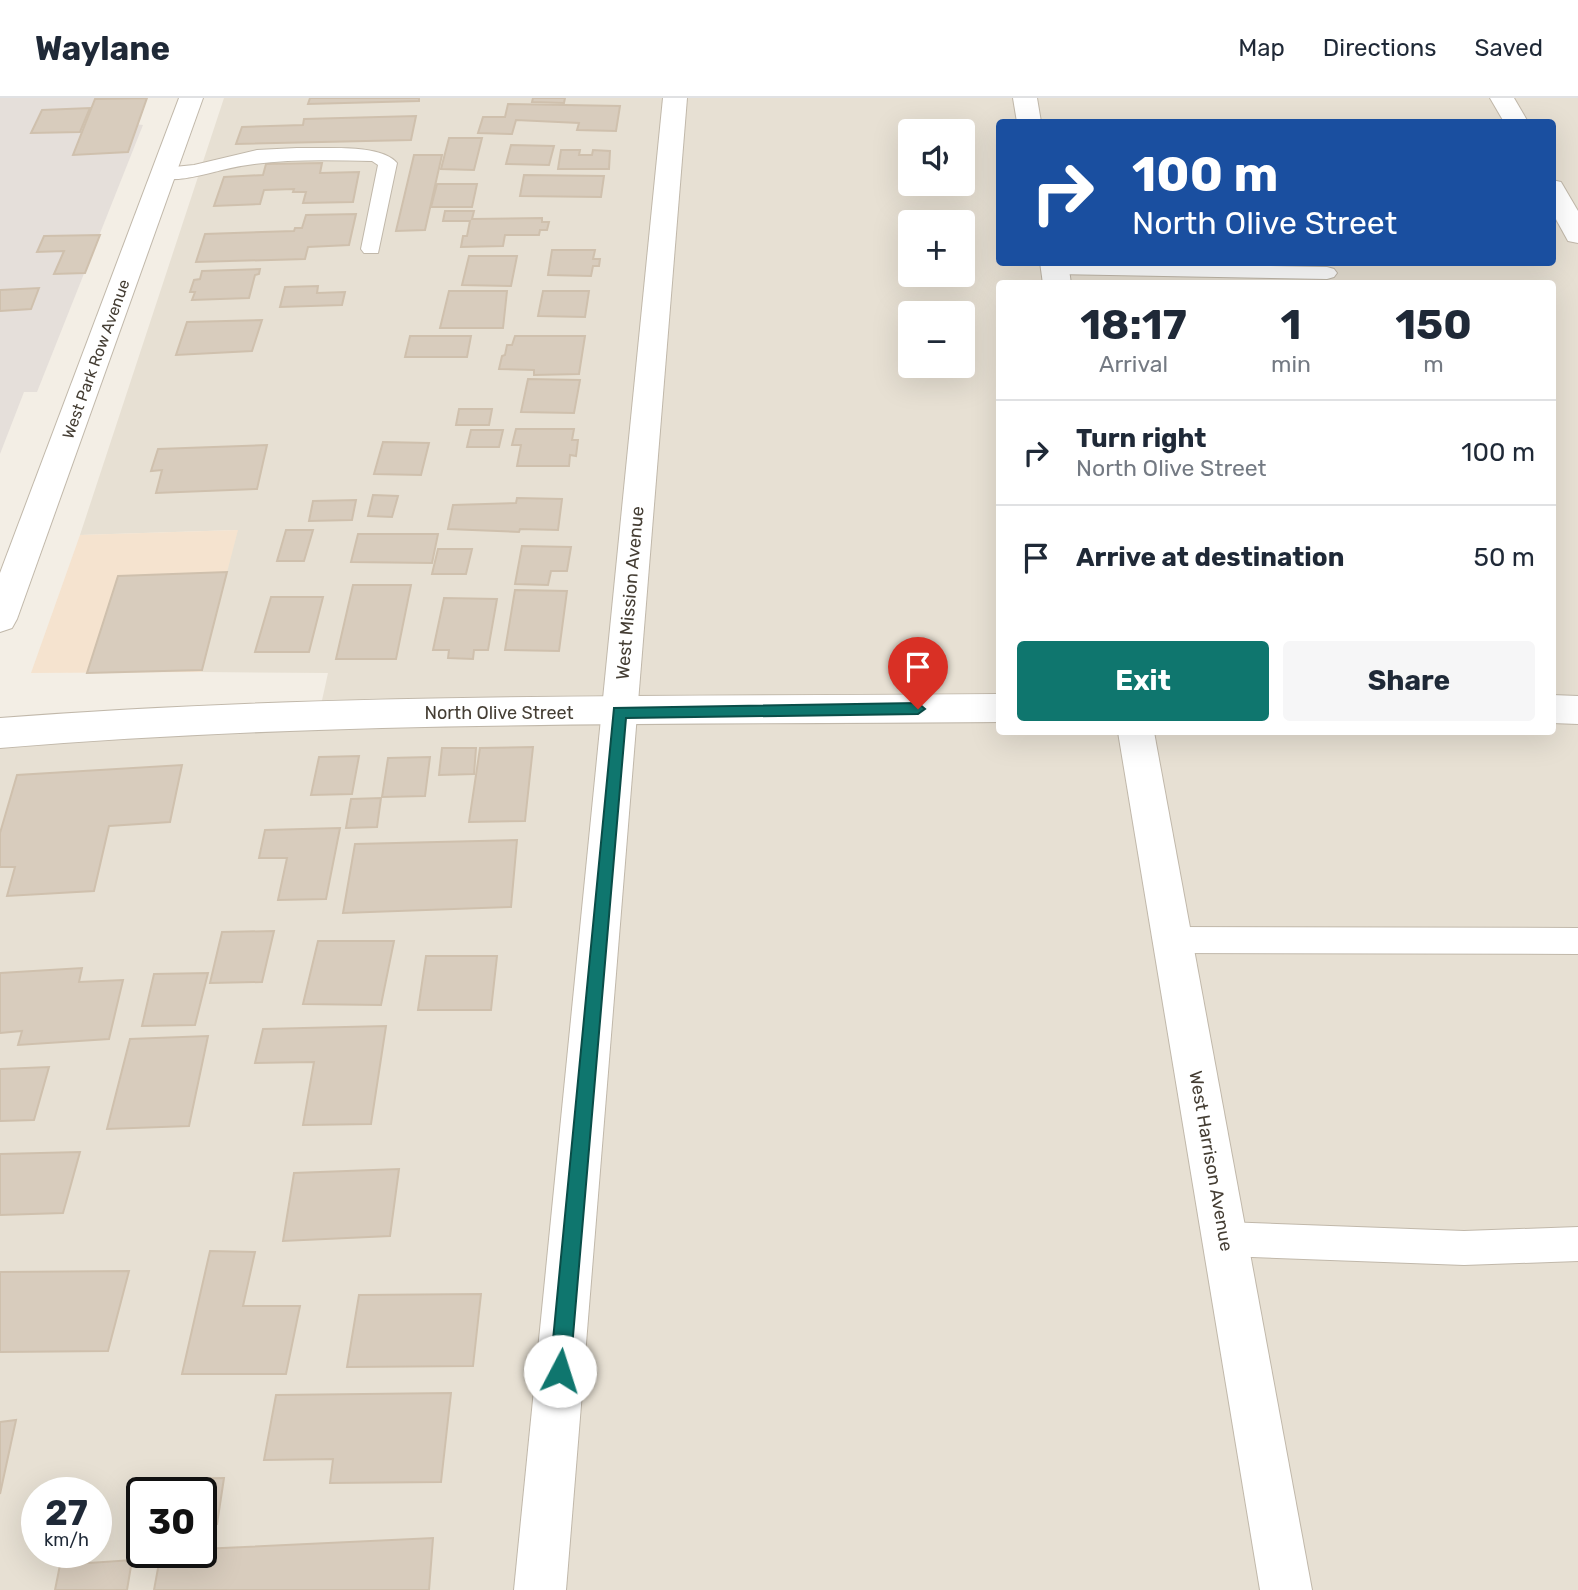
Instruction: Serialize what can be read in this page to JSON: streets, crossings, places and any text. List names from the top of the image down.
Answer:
{
  "streets": {
    "street": [
      "West Park Row Avenue",
      "West Mission Avenue",
      "North Olive Street",
      "West Harrison Avenue"
    ]
  },
  "crossings": [
    ["West Mission Avenue", "North Olive Street"]
  ],
  "page": {
    "header": "Waylane",
    "nav": ["Map", "Directions", "Saved"],
    "map_buttons": ["+", "−"],
    "turn": ["100 m", "North Olive Street"],
    "eta": [
      "18:17",
      "Arrival",
      "1",
      "min",
      "150",
      "m"
    ],
    "list": [
      {
        "name": "Turn right",
        "note": "North Olive Street",
        "value": "100 m"
      },
      {
        "name": "Arrive at destination",
        "value": "50 m"
      }
    ],
    "buttons": ["Exit", "Share"],
    "speed": "27 km/h",
    "limit": "30"
  }
}
